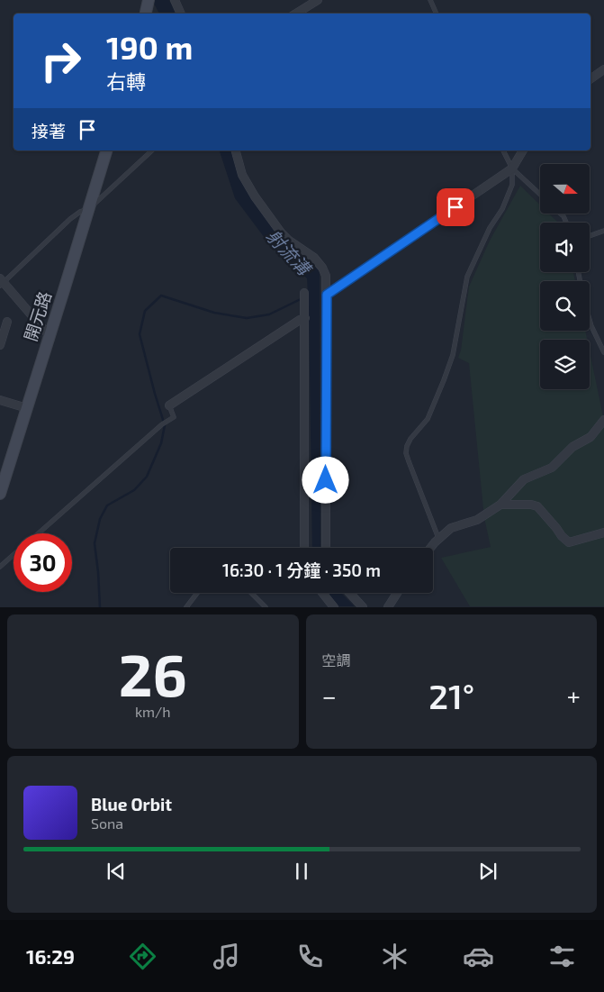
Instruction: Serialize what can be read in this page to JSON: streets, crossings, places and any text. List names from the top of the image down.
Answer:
{
  "streets": {
    "main road": ["開元路"]
  },
  "water": ["射流溝"],
  "north": "right",
  "page": {
    "turn": ["190 m", "右轉"],
    "then": "接著",
    "limit": "30",
    "trip": "16:30 · 1 分鐘 · 350 m",
    "tile": [
      ["26", "km/h"],
      "空調"
    ],
    "heat": ["−", "21°", "+"],
    "song": ["Blue Orbit", "Sona"],
    "tabs": "16:29"
  }
}
